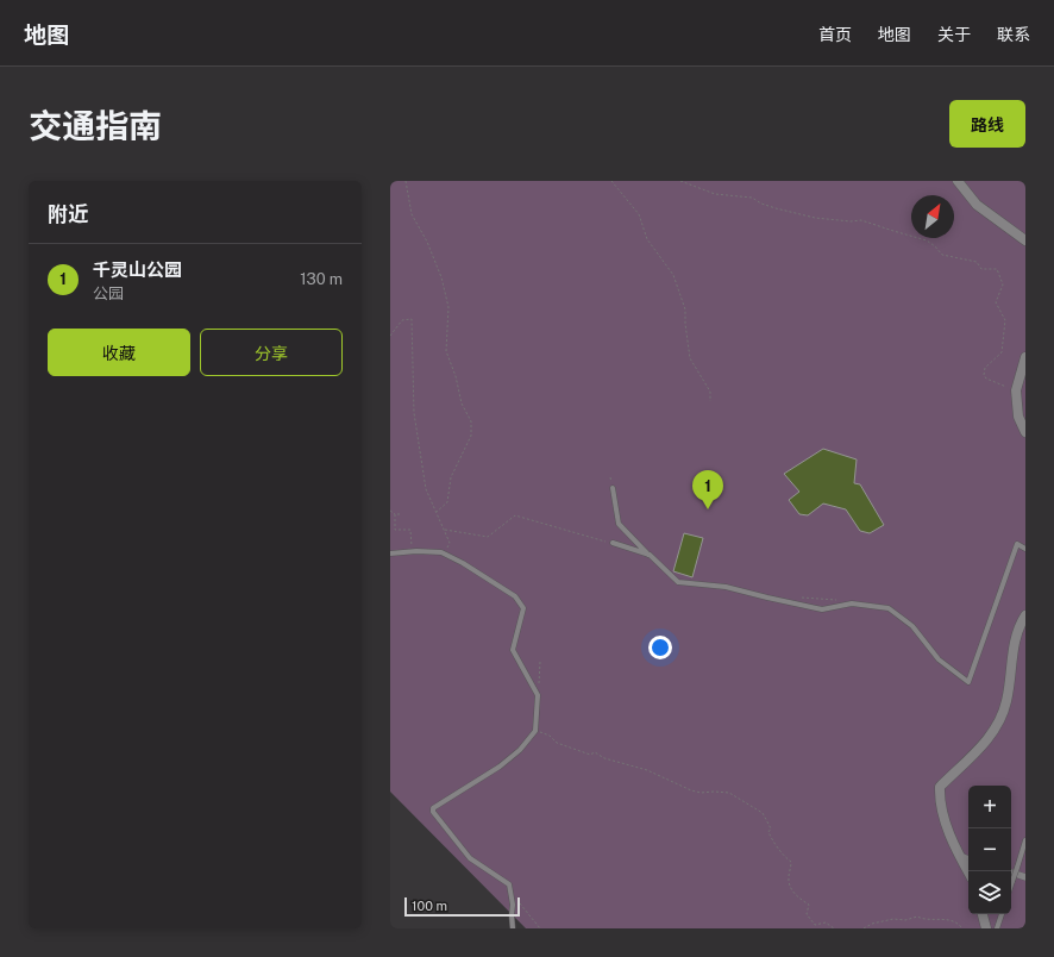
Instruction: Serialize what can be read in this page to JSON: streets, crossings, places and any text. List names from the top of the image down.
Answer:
{
  "scale_bar": "100 m",
  "north": "top right",
  "page": {
    "header": "地图",
    "nav": [
      "首页",
      "地图",
      "关于",
      "联系"
    ],
    "title": "交通指南",
    "buttons": [
      "路线",
      ["收藏", "分享"]
    ],
    "heading": "附近",
    "list": [
      {
        "mark": "1",
        "name": "千灵山公园",
        "note": "公园",
        "value": "130 m"
      }
    ],
    "pins": "1",
    "map_buttons": ["+", "−"],
    "scale": "100 m"
  }
}
